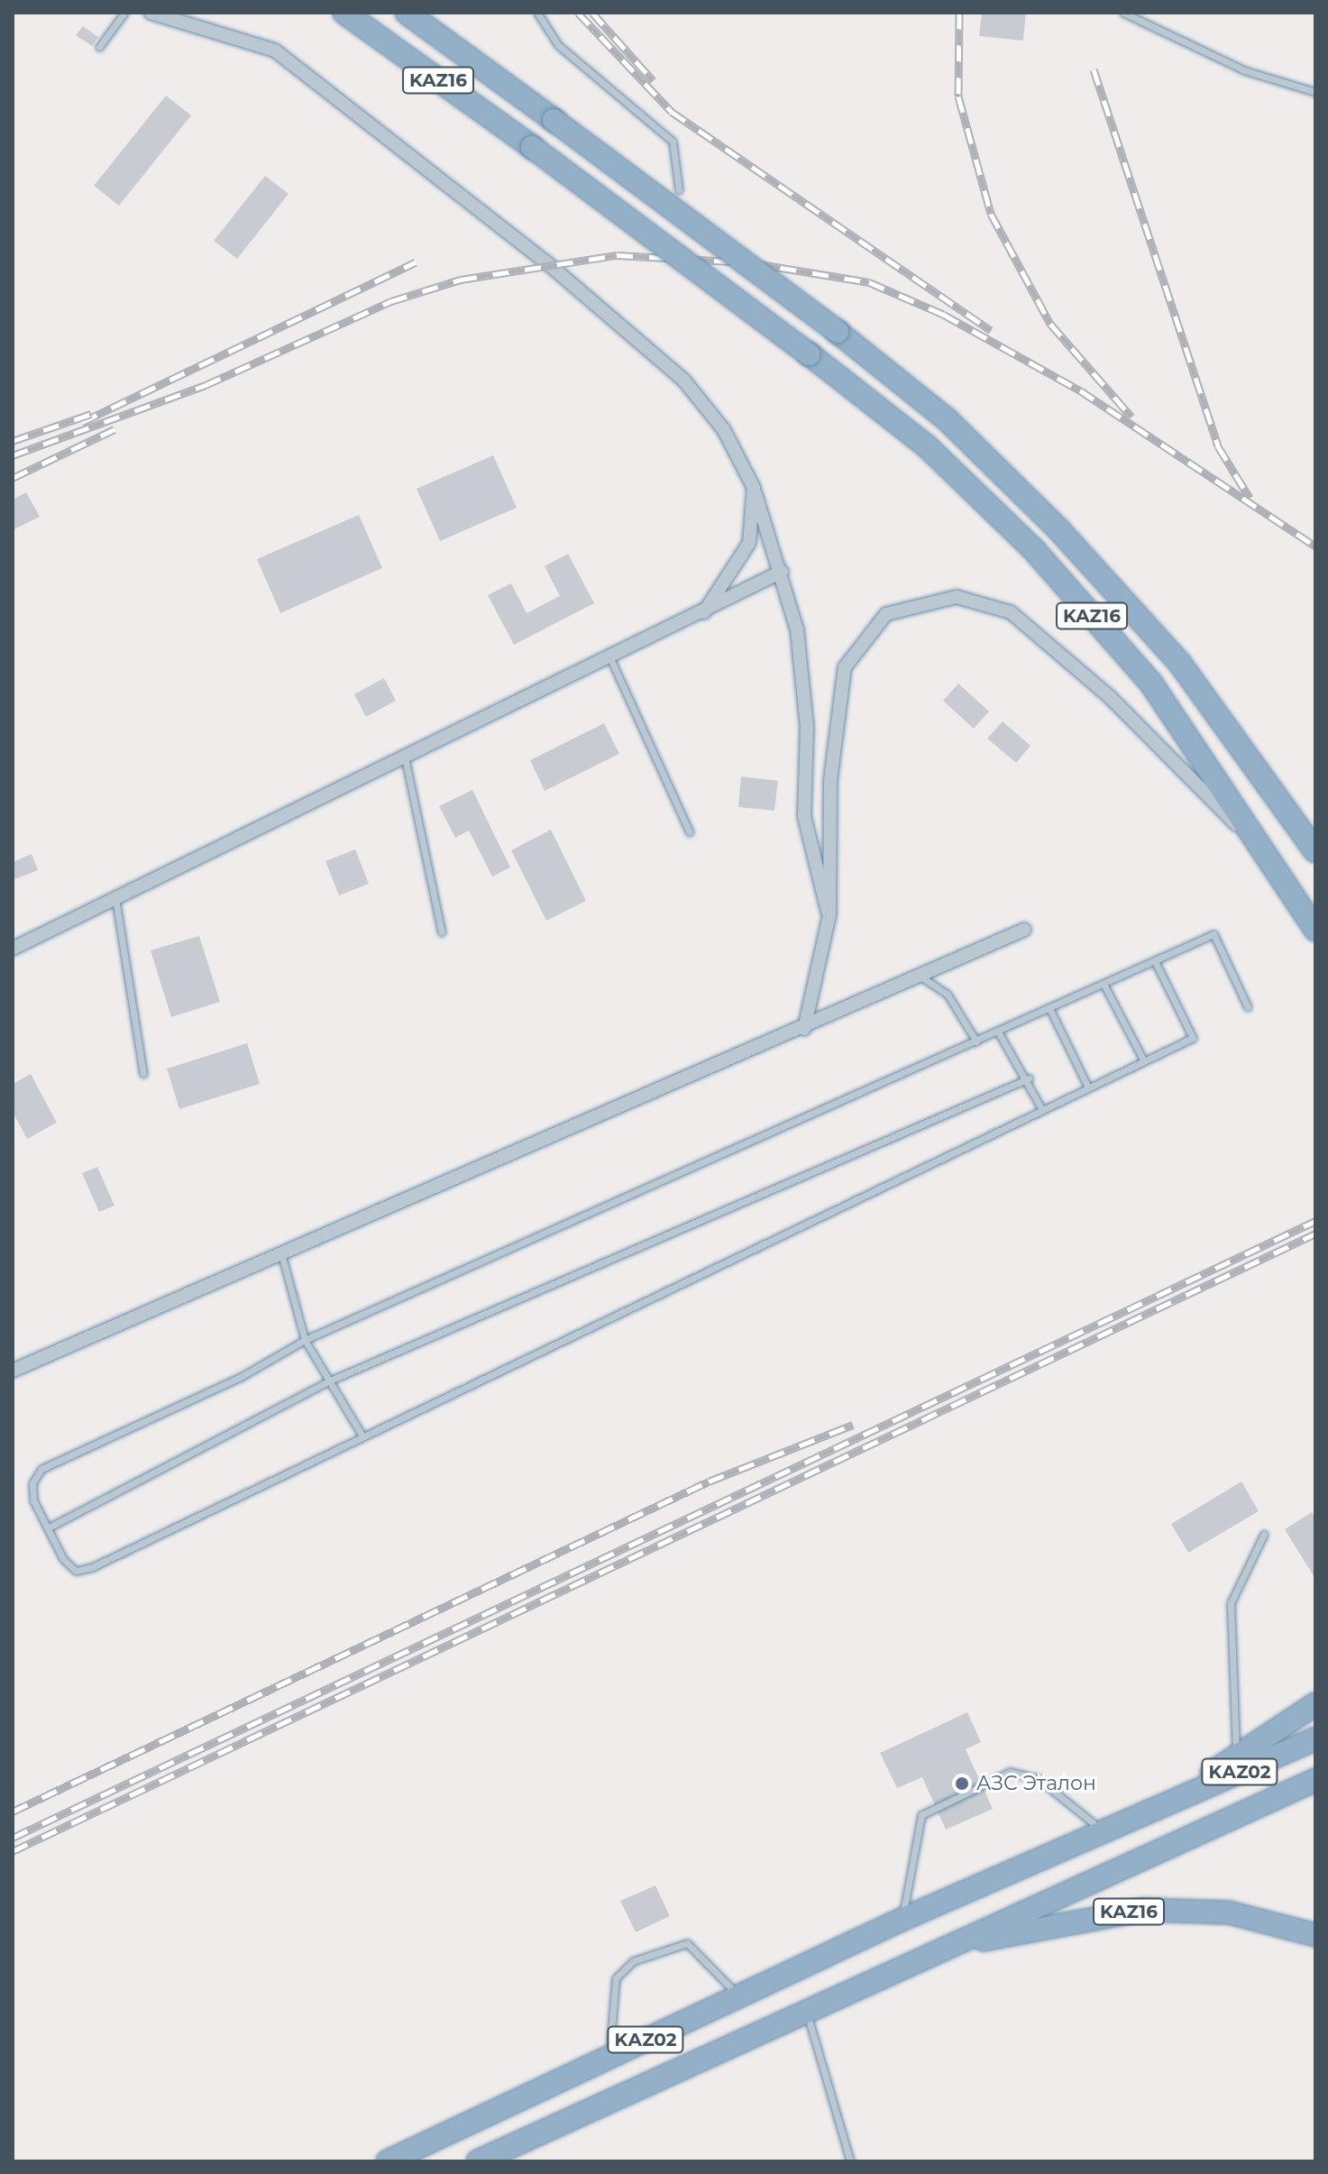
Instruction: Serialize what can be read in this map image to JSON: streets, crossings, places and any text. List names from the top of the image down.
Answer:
{
  "streets": {
    "highway": ["KAZ16", "KАZ02"]
  },
  "crossings": [
    ["KAZ16", "KАZ02"]
  ],
  "places": ["АЗС Эталон"]
}
